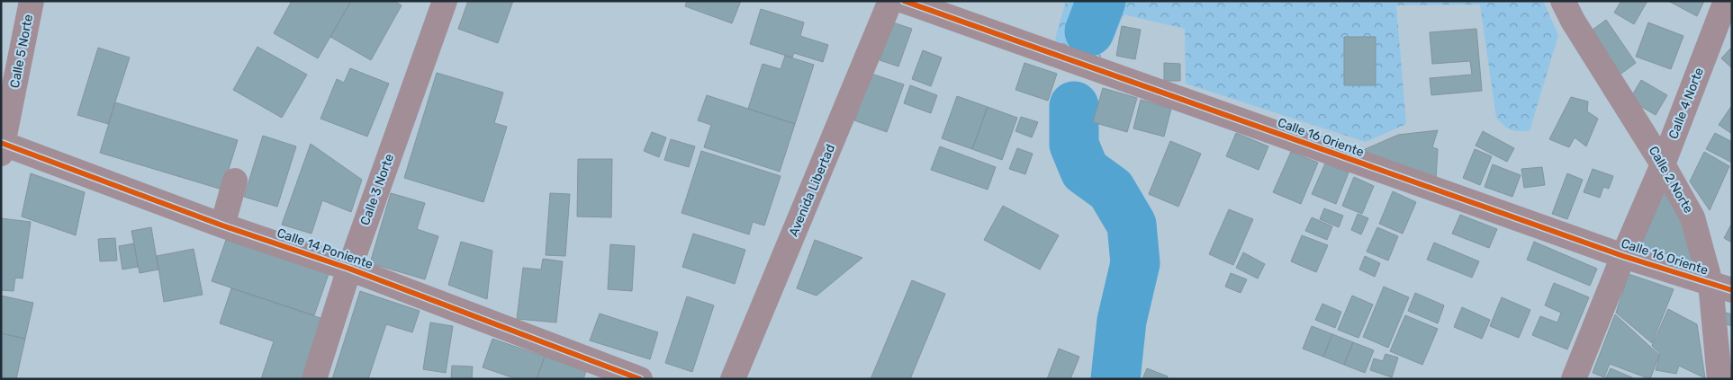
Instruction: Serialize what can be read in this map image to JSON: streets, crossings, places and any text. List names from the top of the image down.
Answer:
{
  "streets": {
    "street": [
      "Calle 5 Norte",
      "Calle 4 Norte",
      "Calle 16 Oriente",
      "Calle 2 Norte",
      "Calle 3 Norte",
      "Avenida Libertad",
      "Calle 14 Poniente"
    ]
  },
  "crossings": [
    ["Calle 5 Norte", "Calle 14 Poniente"],
    ["Calle 4 Norte", "Calle 16 Oriente"],
    ["Calle 4 Norte", "Calle 2 Norte"],
    ["Calle 16 Oriente", "Calle 2 Norte"],
    ["Calle 3 Norte", "Calle 14 Poniente"]
  ]
}
